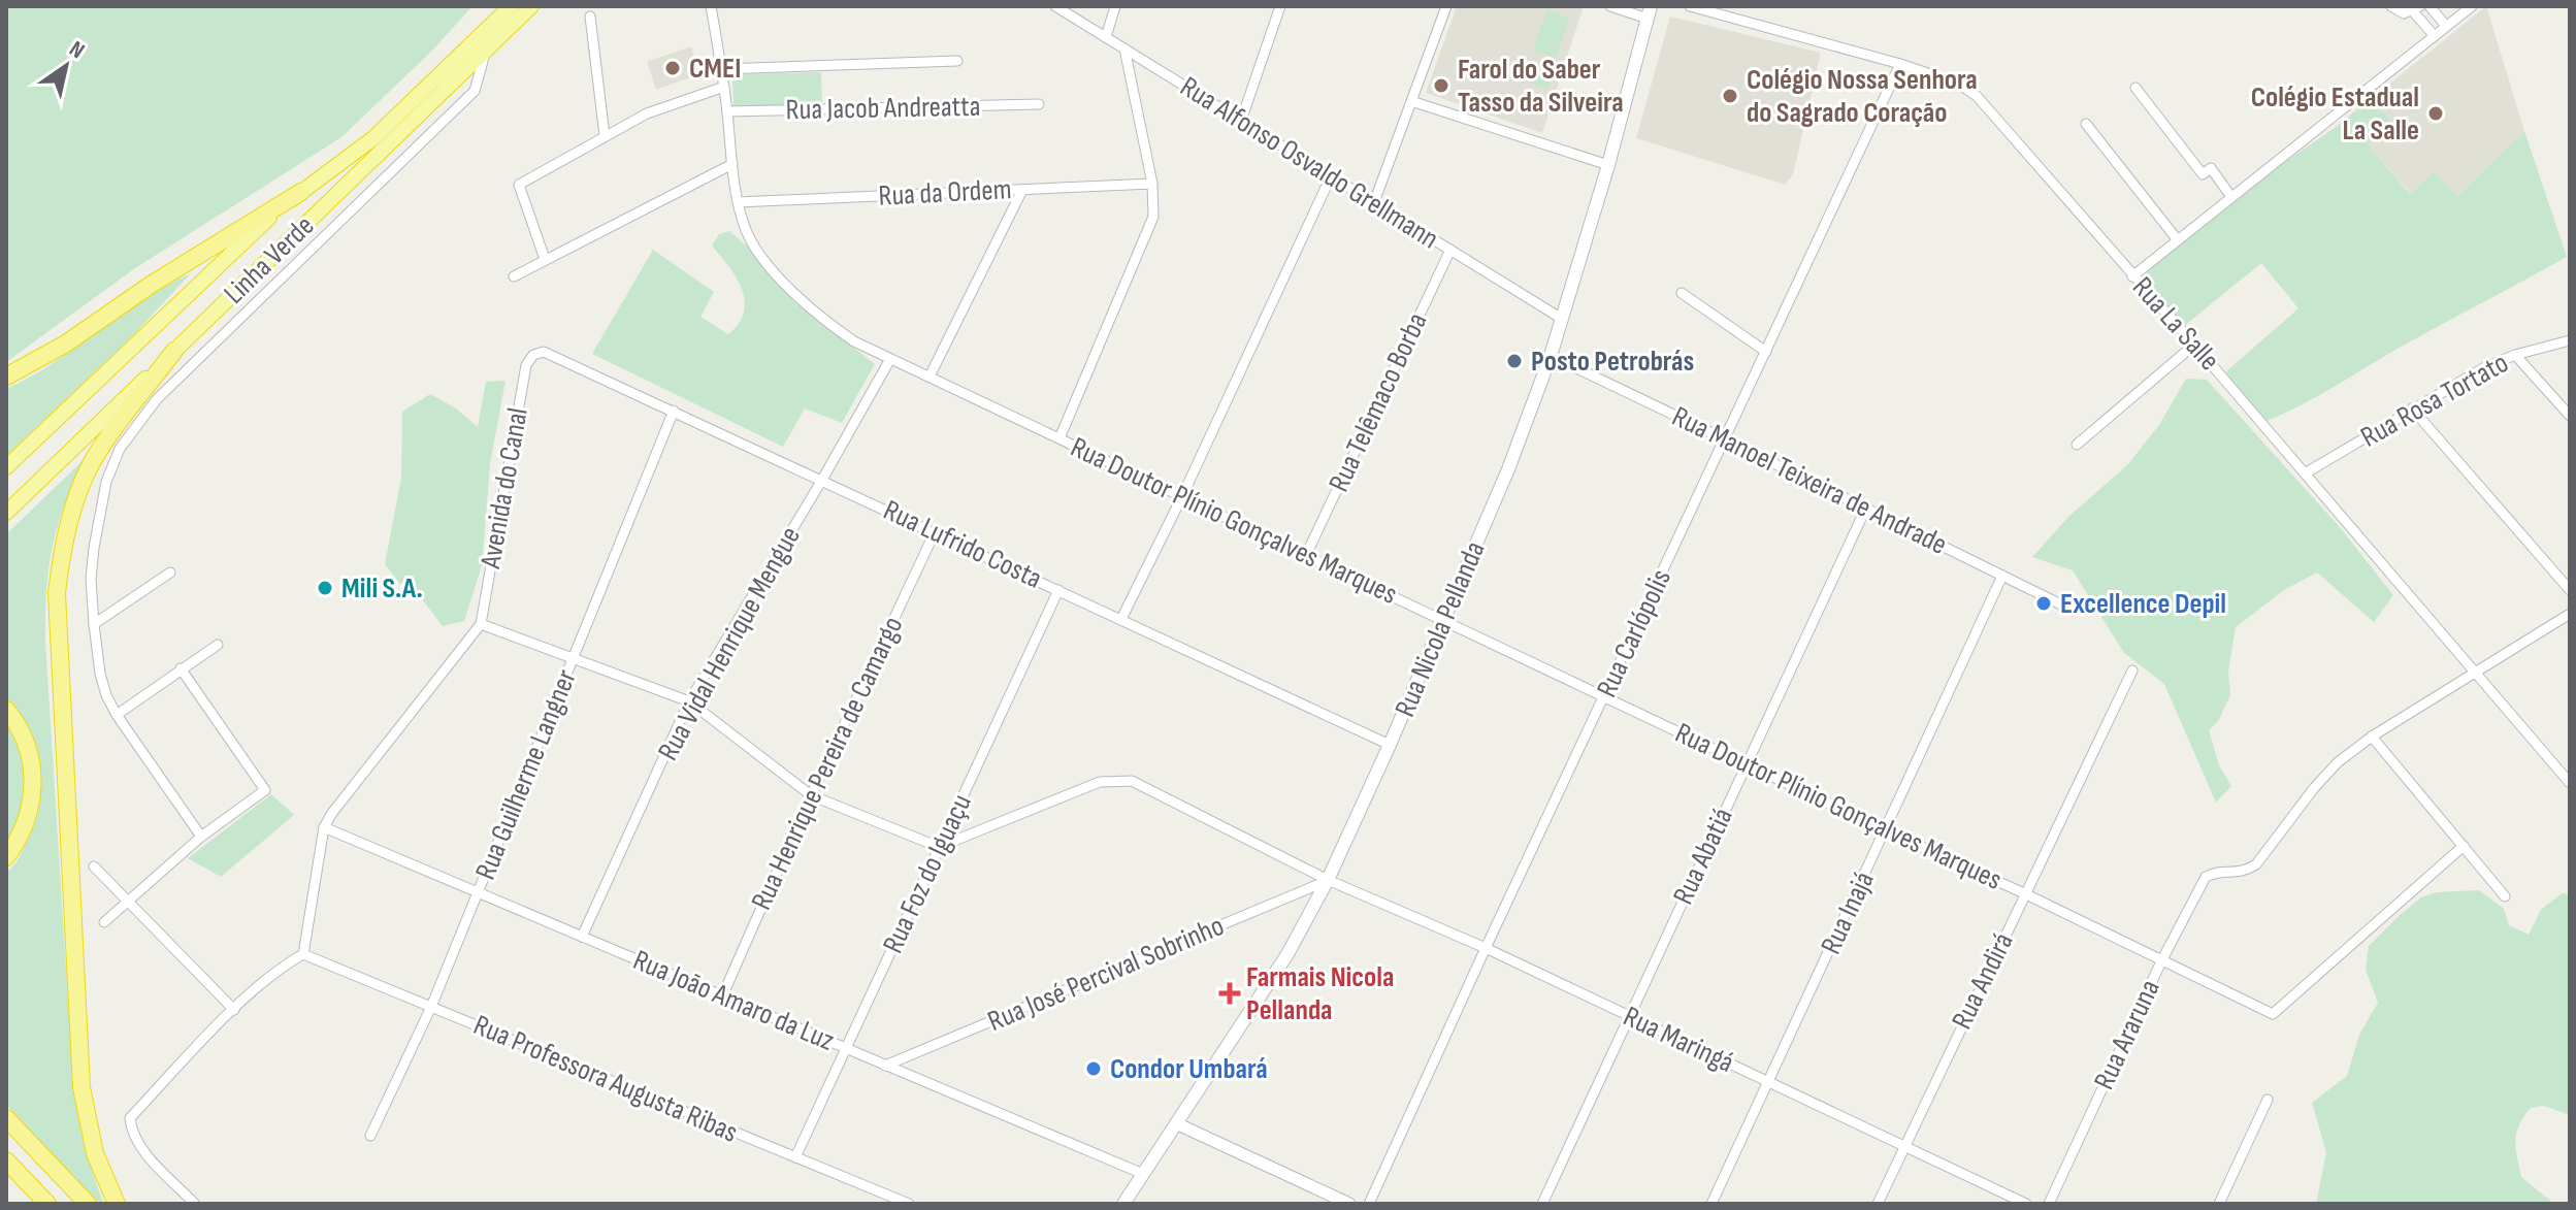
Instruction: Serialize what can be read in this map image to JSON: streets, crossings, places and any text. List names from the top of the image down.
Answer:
{
  "streets": {
    "highway": ["Linha Verde"],
    "main road": ["Rua Nicola Pellanda"],
    "street": [
      "Rua Jacob Andreatta",
      "Rua Alfonso Osvaldo Grellmann",
      "Rua da Ordem",
      "Rua La Salle",
      "Rua Rosa Tortato",
      "Rua Telêmaco Borba",
      "Rua Manoel Teixeira de Andrade",
      "Avenida do Canal",
      "Rua Doutor Plínio Gonçalves Marques",
      "Rua Lufrido Costa",
      "Rua Carlópolis",
      "Rua Vidal Henrique Mengue",
      "Rua Henrique Pereira de Camargo",
      "Rua Guilherme Langner",
      "Rua Abatiá",
      "Rua Foz do Iguaçu",
      "Rua Inajá",
      "Rua José Percival Sobrinho",
      "Rua Andirá",
      "Rua João Amaro da Luz",
      "Rua Araruna",
      "Rua Maringá",
      "Rua Professora Augusta Ribas"
    ]
  },
  "crossings": [
    ["Rua Jacob Andreatta", "Rua Doutor Plínio Gonçalves Marques"],
    ["Rua Alfonso Osvaldo Grellmann", "Rua Telêmaco Borba"],
    ["Rua Alfonso Osvaldo Grellmann", "Rua Nicola Pellanda"],
    ["Rua da Ordem", "Rua Doutor Plínio Gonçalves Marques"],
    ["Rua La Salle", "Rua Rosa Tortato"],
    ["Rua La Salle", "Rua Carlópolis"],
    ["Rua Telêmaco Borba", "Rua Doutor Plínio Gonçalves Marques"],
    ["Rua Manoel Teixeira de Andrade", "Rua Nicola Pellanda"],
    ["Rua Manoel Teixeira de Andrade", "Rua Carlópolis"],
    ["Rua Manoel Teixeira de Andrade", "Rua Abatiá"],
    ["Rua Manoel Teixeira de Andrade", "Rua Inajá"],
    ["Avenida do Canal", "Rua Lufrido Costa"],
    ["Rua Doutor Plínio Gonçalves Marques", "Rua Nicola Pellanda"],
    ["Rua Doutor Plínio Gonçalves Marques", "Rua Carlópolis"],
    ["Rua Doutor Plínio Gonçalves Marques", "Rua Vidal Henrique Mengue"],
    ["Rua Doutor Plínio Gonçalves Marques", "Rua Abatiá"],
    ["Rua Doutor Plínio Gonçalves Marques", "Rua Inajá"],
    ["Rua Doutor Plínio Gonçalves Marques", "Rua Andirá"],
    ["Rua Doutor Plínio Gonçalves Marques", "Rua Araruna"],
    ["Rua Lufrido Costa", "Rua Nicola Pellanda"],
    ["Rua Lufrido Costa", "Rua Vidal Henrique Mengue"],
    ["Rua Lufrido Costa", "Rua Henrique Pereira de Camargo"],
    ["Rua Lufrido Costa", "Rua Guilherme Langner"],
    ["Rua Lufrido Costa", "Rua Foz do Iguaçu"],
    ["Rua Nicola Pellanda", "Rua José Percival Sobrinho"],
    ["Rua Nicola Pellanda", "Rua João Amaro da Luz"],
    ["Rua Nicola Pellanda", "Rua Maringá"],
    ["Rua Carlópolis", "Rua Maringá"],
    ["Rua Vidal Henrique Mengue", "Rua João Amaro da Luz"],
    ["Rua Henrique Pereira de Camargo", "Rua João Amaro da Luz"],
    ["Rua Guilherme Langner", "Rua João Amaro da Luz"],
    ["Rua Guilherme Langner", "Rua Professora Augusta Ribas"],
    ["Rua Abatiá", "Rua Maringá"],
    ["Rua Foz do Iguaçu", "Rua João Amaro da Luz"],
    ["Rua Foz do Iguaçu", "Rua Maringá"],
    ["Rua Foz do Iguaçu", "Rua Professora Augusta Ribas"],
    ["Rua Inajá", "Rua Maringá"],
    ["Rua José Percival Sobrinho", "Rua João Amaro da Luz"],
    ["Rua José Percival Sobrinho", "Rua Maringá"],
    ["Rua Andirá", "Rua Maringá"]
  ],
  "places": {
    "other": [
      "CMEI",
      "Farol do Saber Tasso da Silveira",
      "Colégio Nossa Senhora do Sagrado Coração",
      "Colégio Estadual La Salle",
      "Posto Petrobrás",
      "Mili S.A.",
      "Excellence Depil",
      "Condor Umbará"
    ],
    "health": ["Farmais Nicola Pellanda"]
  },
  "north": "top right"
}
